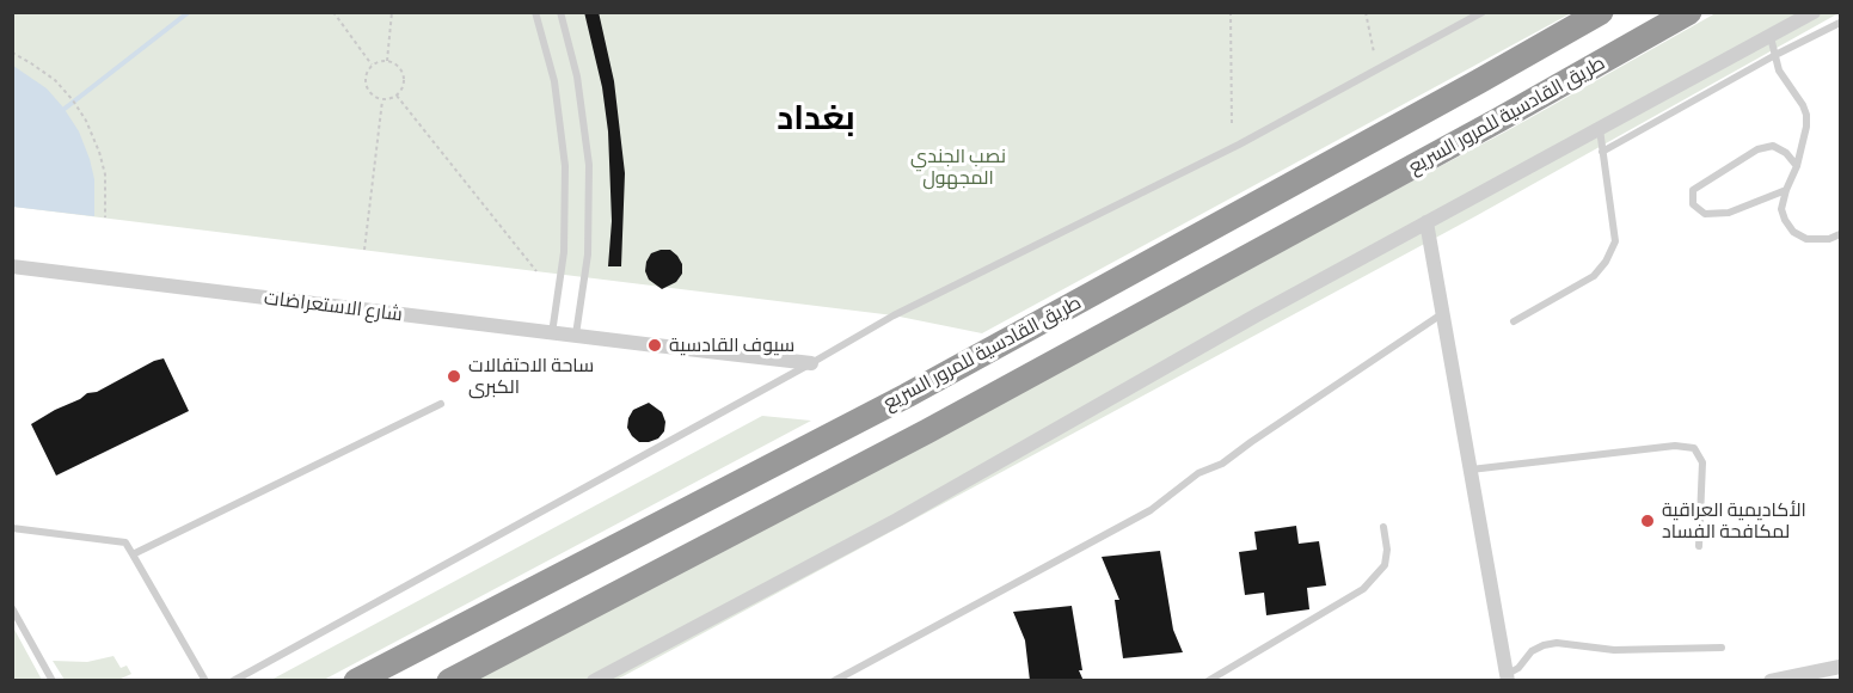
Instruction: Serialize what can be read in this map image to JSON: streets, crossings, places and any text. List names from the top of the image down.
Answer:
{
  "streets": {
    "highway": ["طريق القادسية للمرور السريع"],
    "street": ["شارع الاستعراضات"]
  },
  "districts": ["بغداد"],
  "parks": ["نصب الجندي المجهول"],
  "places": ["سيوف القادسية", "ساحة الاحتفالات الكبرى", "الأكاديمية العراقية لمكافحة الفساد"]
}
